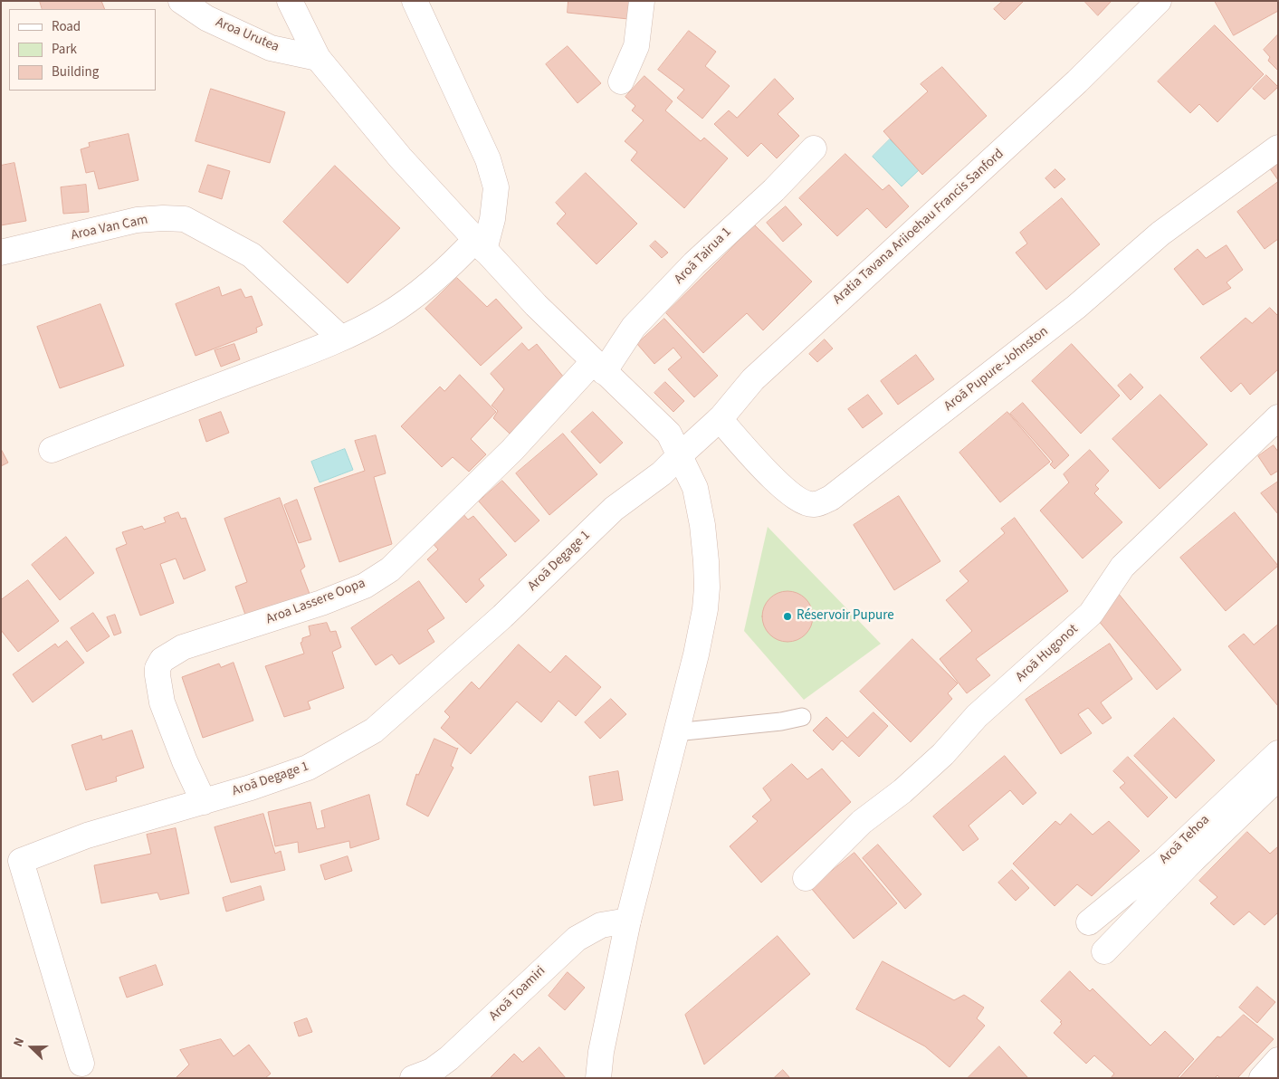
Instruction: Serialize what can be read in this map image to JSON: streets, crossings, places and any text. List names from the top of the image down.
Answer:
{
  "streets": {
    "street": [
      "Aroa Urutea",
      "Aratia Tavana Ariioehau Francis Sanford",
      "Aroa Van Cam",
      "Aroā Tairua 1",
      "Aroā Pupure-Johnston",
      "Aroā Degage 1",
      "Aroa Lassere Oopa",
      "Aroā Hugonot",
      "Aroā Tehoa",
      "Aroā Toamiri"
    ]
  },
  "crossings": [
    ["Aratia Tavana Ariioehau Francis Sanford", "Aroā Pupure-Johnston"],
    ["Aratia Tavana Ariioehau Francis Sanford", "Aroā Degage 1"],
    ["Aroā Tairua 1", "Aroa Lassere Oopa"],
    ["Aroā Degage 1", "Aroa Lassere Oopa"]
  ],
  "places": ["Réservoir Pupure"],
  "legend": ["Road", "Park", "Building"],
  "north": "left"
}
